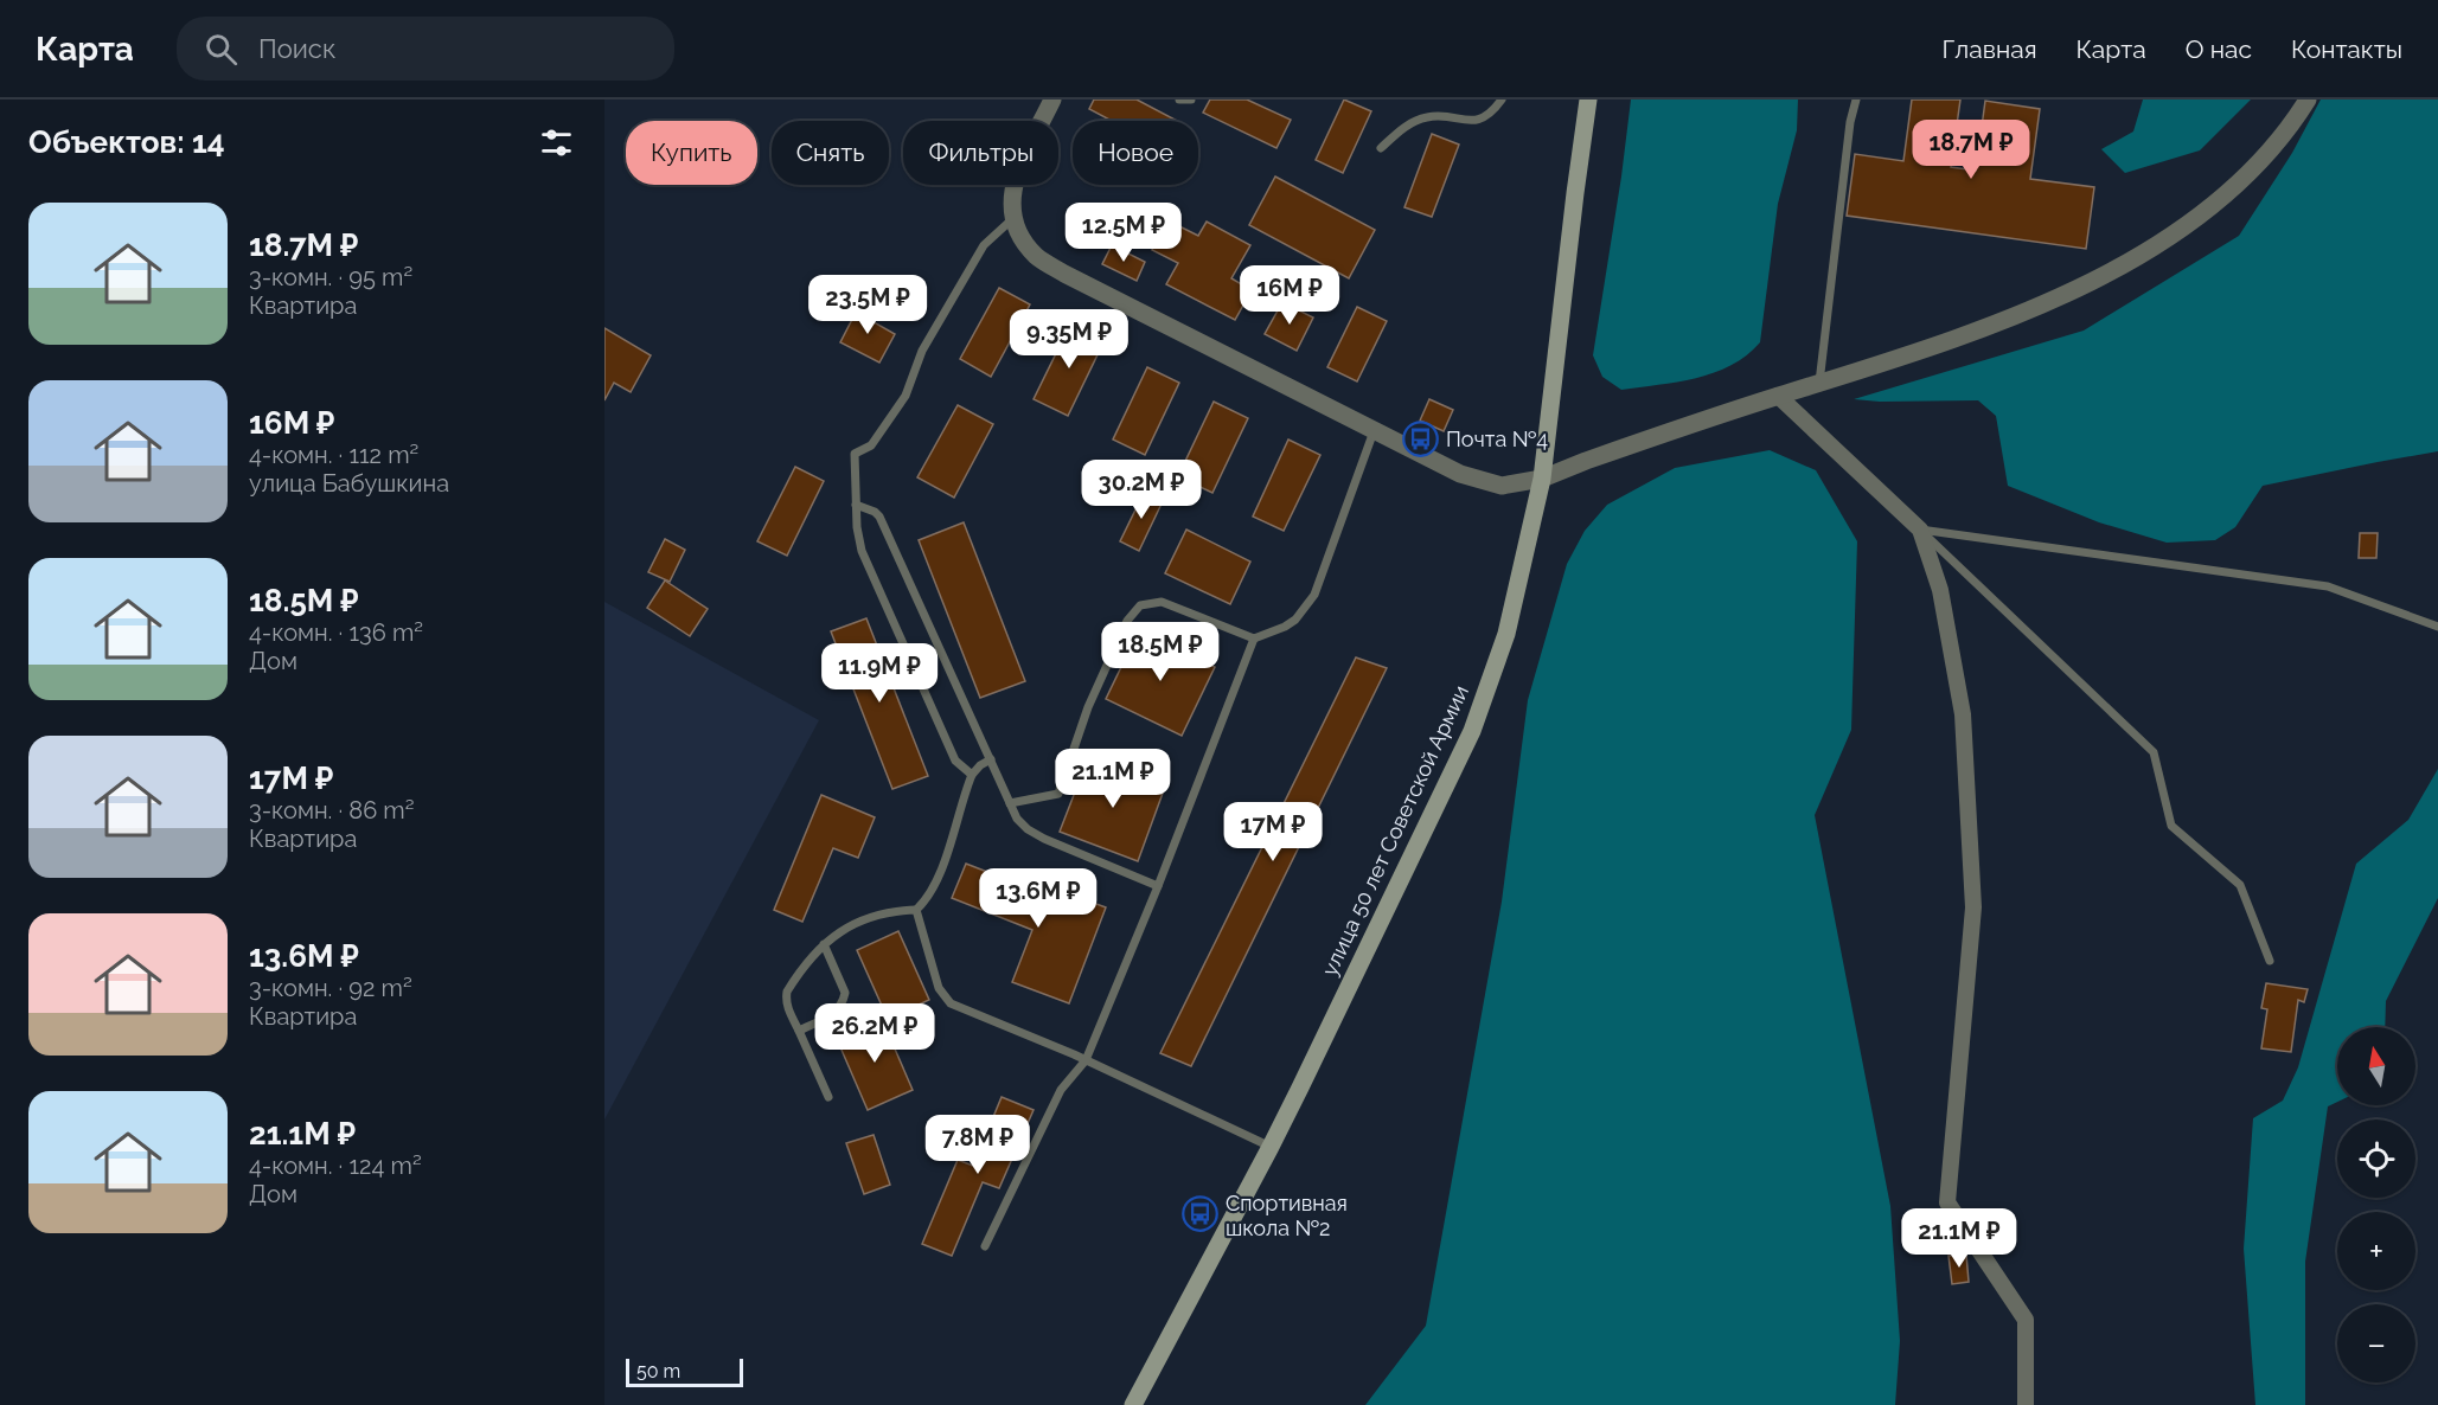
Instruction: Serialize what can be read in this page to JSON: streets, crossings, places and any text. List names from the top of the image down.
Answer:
{
  "streets": {
    "main road": ["улица 50 лет Советской Армии"]
  },
  "places": {
    "bus stop": ["Почта №4", "Спортивная школа №2"]
  },
  "scale_bar": "50 m",
  "north": "top",
  "page": {
    "header": "Карта",
    "search": "Поиск",
    "nav": [
      "Главная",
      "Карта",
      "О нас",
      "Контакты"
    ],
    "heading": "Объектов: 14",
    "price": [
      "18.7M ₽",
      "12.5M ₽",
      "16M ₽",
      "23.5M ₽",
      "9.35M ₽",
      "30.2M ₽",
      "18.5M ₽",
      "11.9M ₽",
      "21.1M ₽",
      "17M ₽",
      "13.6M ₽",
      "26.2M ₽",
      "7.8M ₽",
      "21.1M ₽"
    ],
    "chip": [
      "Купить",
      "Снять",
      "Фильтры",
      "Новое"
    ],
    "list": [
      {
        "name": "18.7M ₽",
        "note": "3-комн. · 95 m² · Квартира"
      },
      {
        "name": "16M ₽",
        "note": "4-комн. · 112 m² · улица Бабушкина"
      },
      {
        "name": "18.5M ₽",
        "note": "4-комн. · 136 m² · Дом"
      },
      {
        "name": "17M ₽",
        "note": "3-комн. · 86 m² · Квартира"
      },
      {
        "name": "13.6M ₽",
        "note": "3-комн. · 92 m² · Квартира"
      },
      {
        "name": "21.1M ₽",
        "note": "4-комн. · 124 m² · Дом"
      }
    ],
    "map_buttons": ["+", "−"],
    "scale": "50 m"
  }
}
